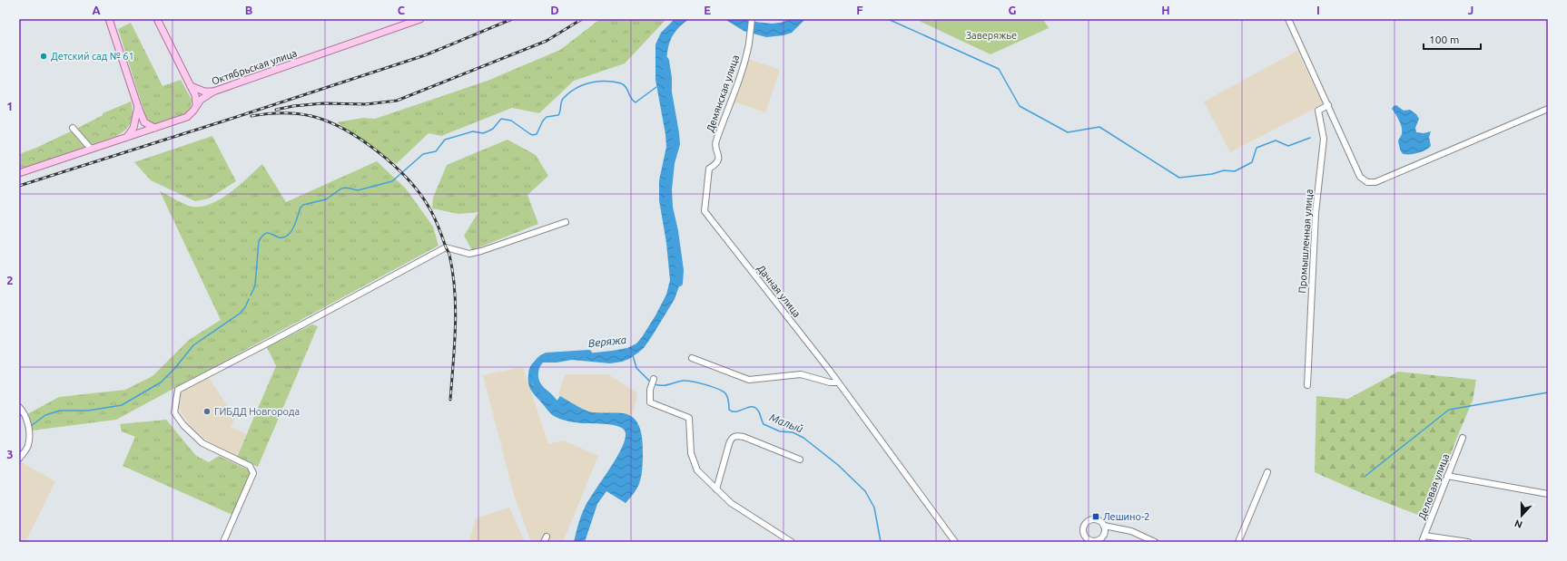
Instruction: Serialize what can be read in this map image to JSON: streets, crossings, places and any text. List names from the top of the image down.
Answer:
{
  "streets": {
    "main road": ["Октябрьская улица"],
    "street": [
      "Демянская улица",
      "Промышленная улица",
      "Дачная улица",
      "Деловая улица"
    ]
  },
  "crossings": [
    ["Демянская улица", "Дачная улица"]
  ],
  "water": ["Веряжа", "Малый"],
  "parks": ["Заверяжье"],
  "places": {
    "other": ["Детский сад № 61", "ГИБДД Новгорода"],
    "transit": ["Лешино-2"]
  },
  "scale_bar": "100 m",
  "north": "bottom",
  "grid": {
    "columns": [
      "A",
      "B",
      "C",
      "D",
      "E",
      "F",
      "G",
      "H",
      "I",
      "J"
    ],
    "rows": ["1", "2", "3"]
  }
}
